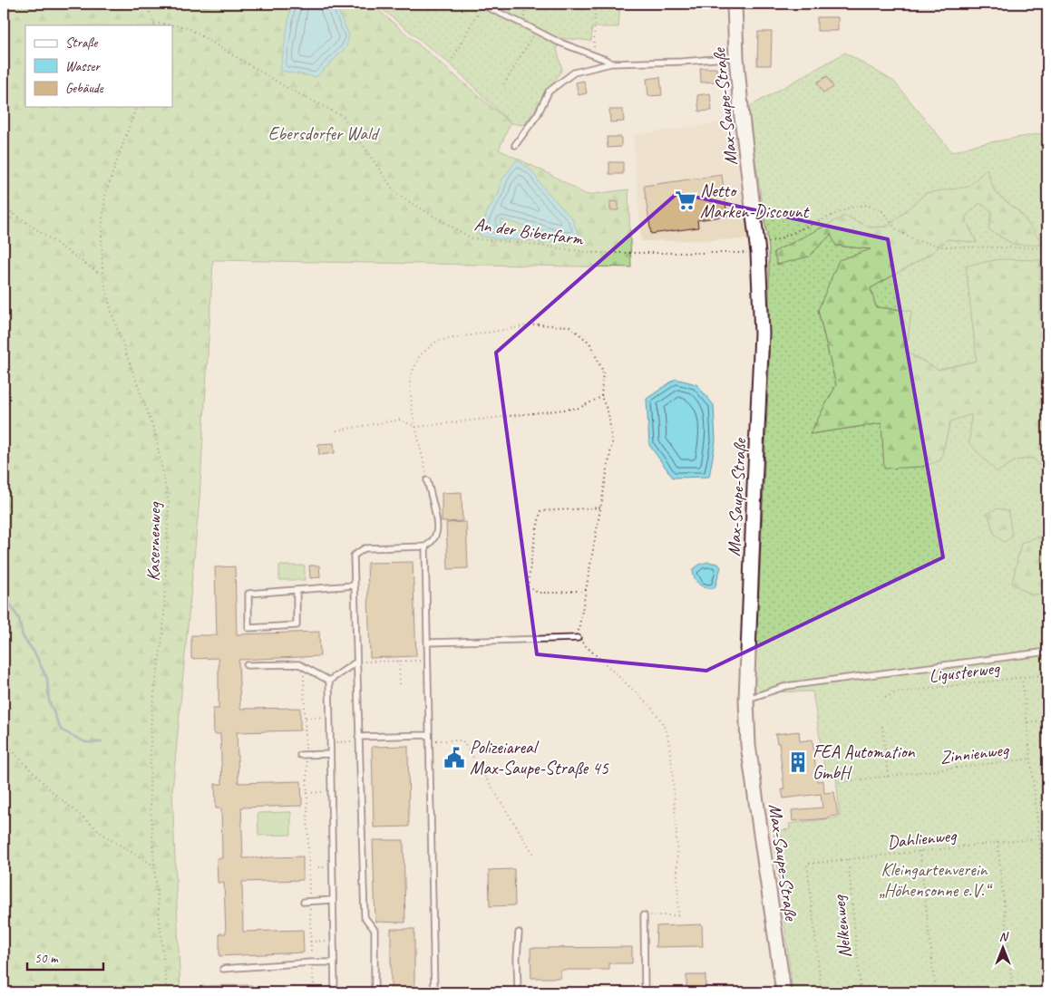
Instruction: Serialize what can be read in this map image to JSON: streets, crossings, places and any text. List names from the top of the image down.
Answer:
{
  "streets": {
    "street": ["Max-Saupe-Straße"],
    "path": [
      "An der Biberfarm",
      "Kasernenweg",
      "Ligusterweg",
      "Zinnienweg",
      "Dahlienweg",
      "Nelkenweg"
    ]
  },
  "crossings": [
    ["Max-Saupe-Straße", "An der Biberfarm"],
    ["Dahlienweg", "Nelkenweg"]
  ],
  "parks": ["Ebersdorfer Wald", "Kleingartenverein „Höhensonne e.V.“"],
  "places": {
    "supermarket": ["Netto Marken-Discount"],
    "public building": ["Polizeiareal Max-Saupe-Straße 45"],
    "building": ["FEA Automation GmbH"]
  },
  "legend": ["Straße", "Wasser", "Gebäude"],
  "scale_bar": "50 m",
  "north": "top"
}
